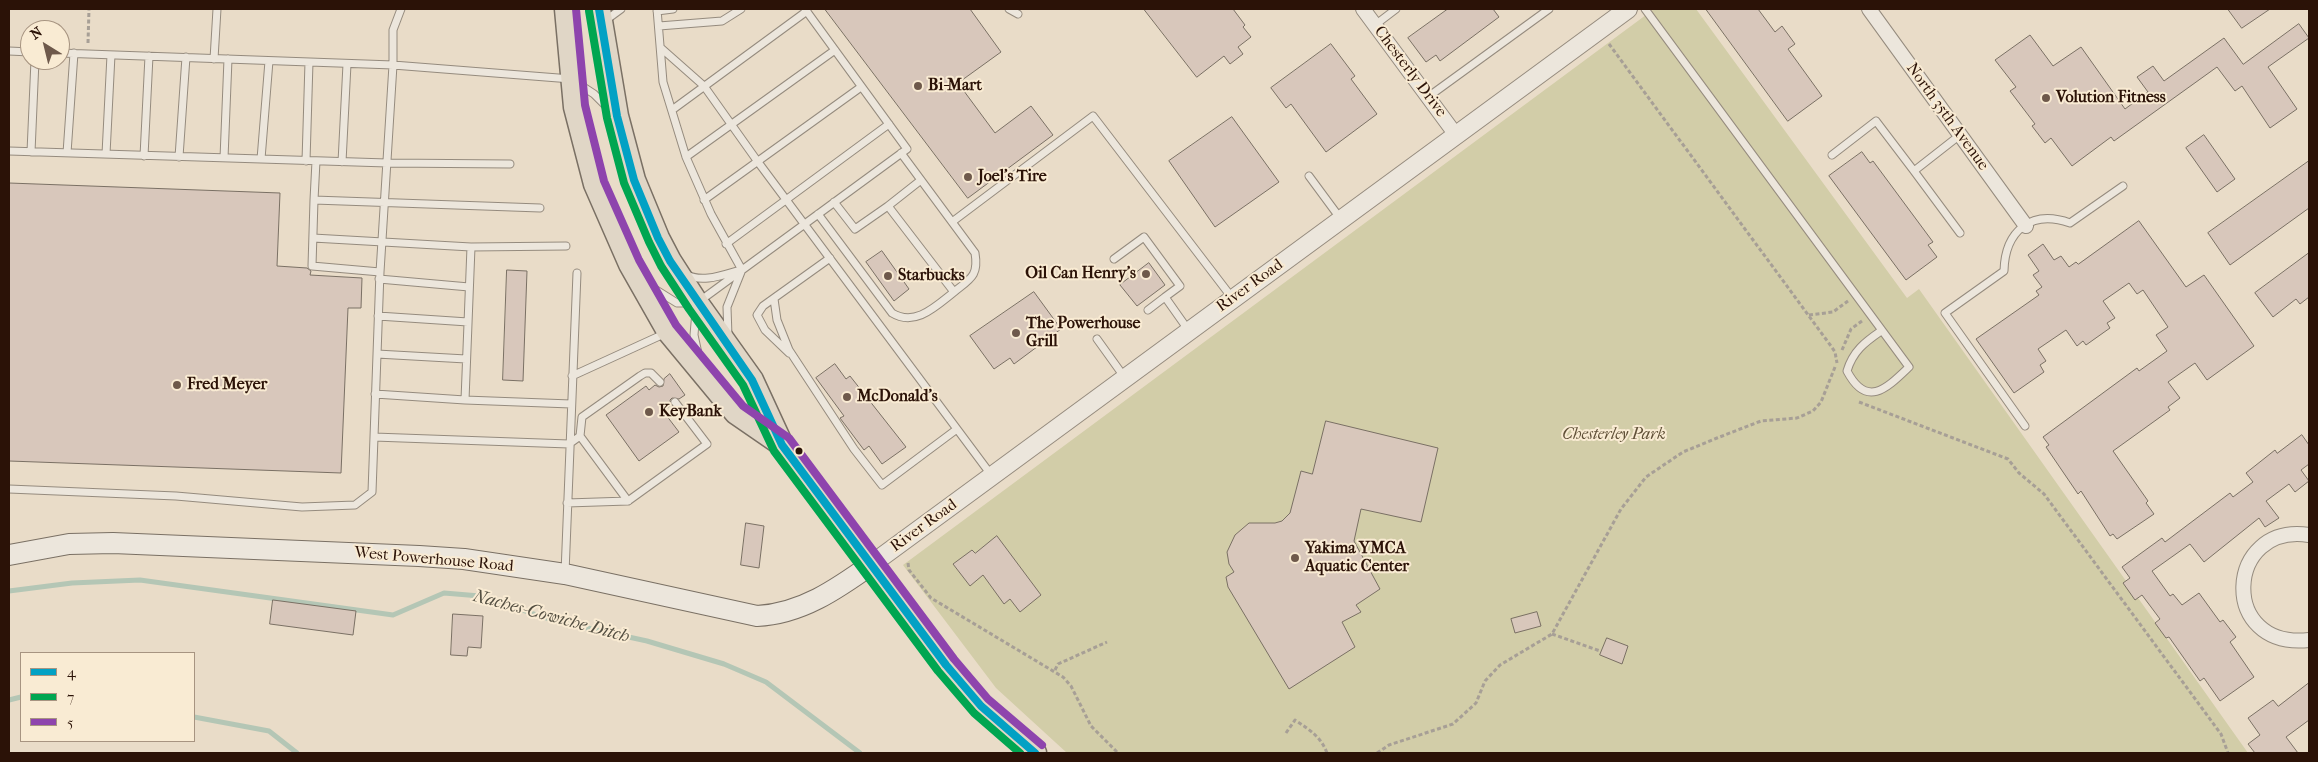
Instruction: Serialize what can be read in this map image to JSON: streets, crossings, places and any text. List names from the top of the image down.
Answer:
{
  "streets": {
    "main road": ["West Powerhouse Road"],
    "street": ["Chesterly Drive", "North 35th Avenue", "River Road"]
  },
  "crossings": [
    ["Chesterly Drive", "River Road"],
    ["River Road", "West Powerhouse Road"]
  ],
  "water": ["Naches-Cowiche Ditch"],
  "parks": ["Chesterley Park"],
  "places": [
    "Bi-Mart",
    "Volution Fitness",
    "Joel's Tire",
    "Oil Can Henry's",
    "Starbucks",
    "The Powerhouse Grill",
    "Fred Meyer",
    "McDonald's",
    "KeyBank",
    "Yakima YMCA Aquatic Center"
  ],
  "lines": ["transit line 4", "transit line 5", "transit line 7"],
  "legend": ["4", "7", "5"],
  "north": "top left"
}
